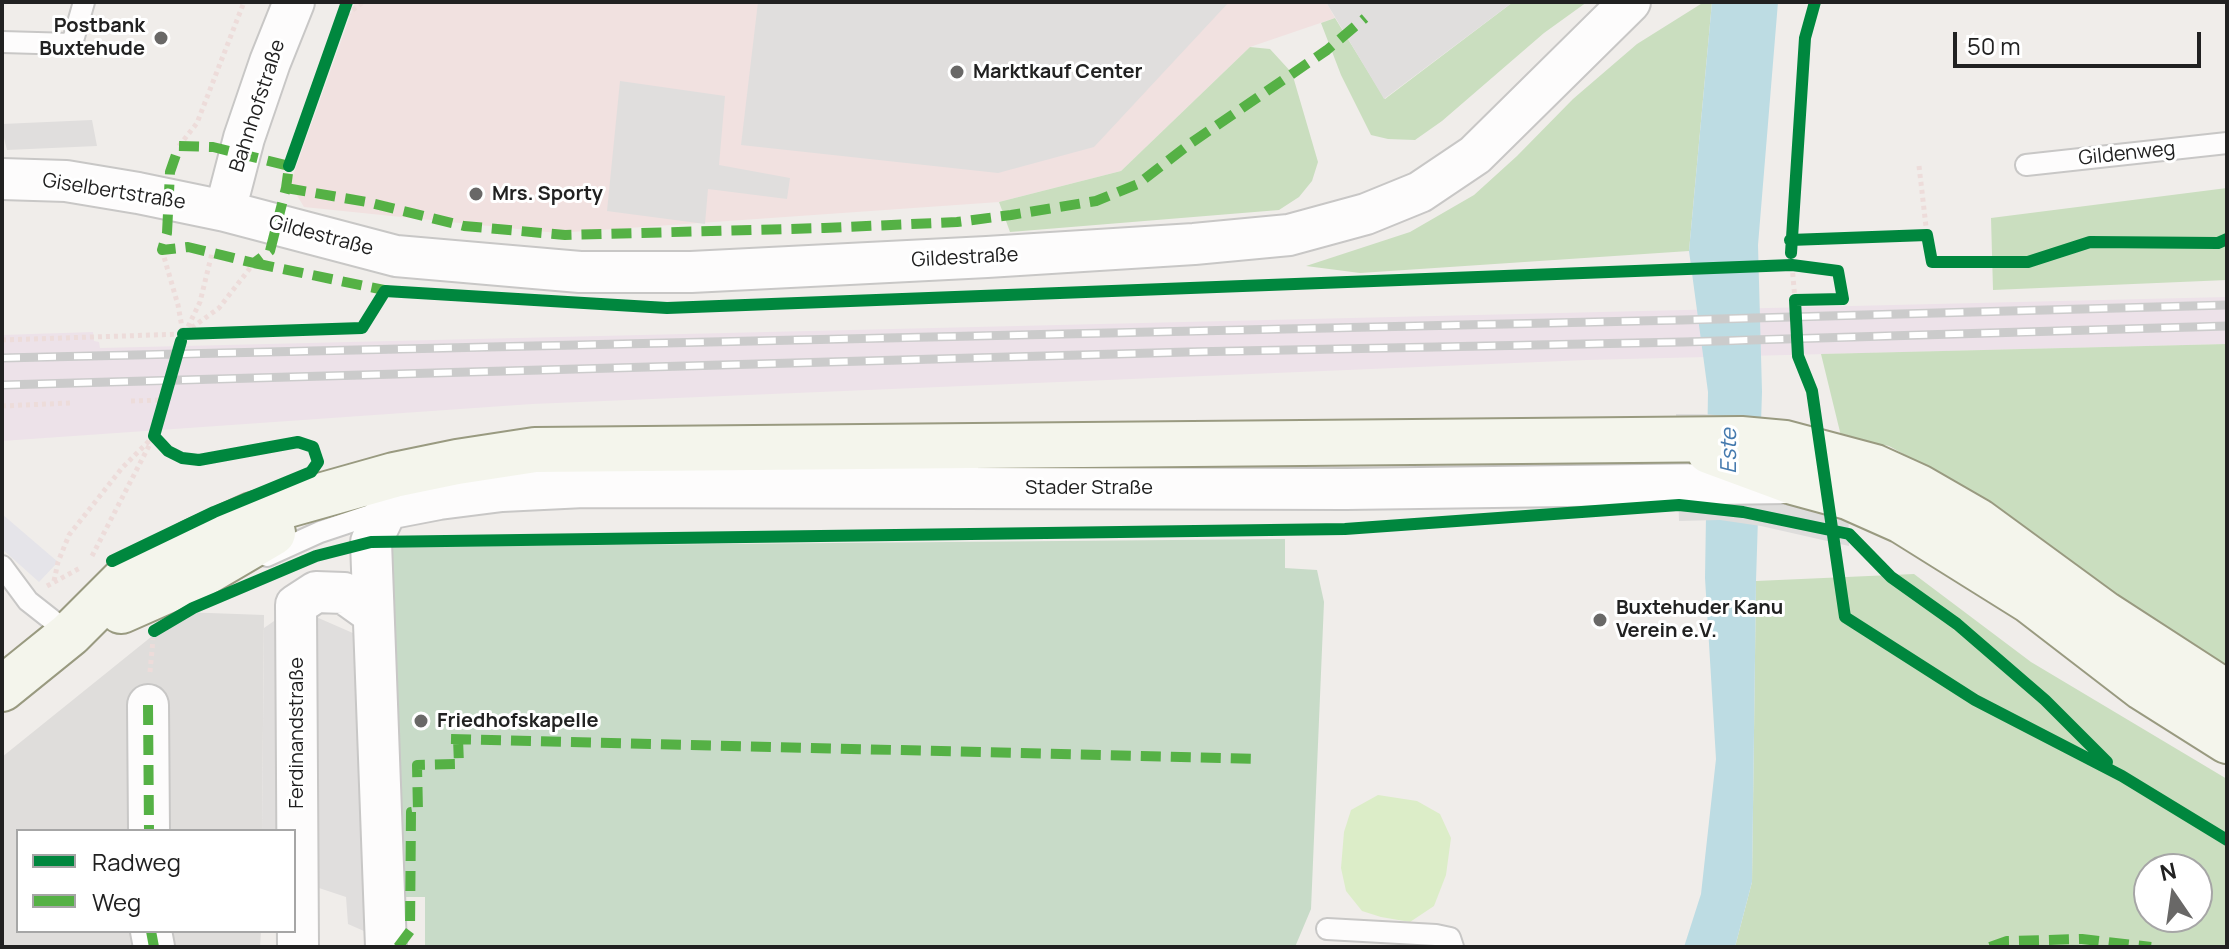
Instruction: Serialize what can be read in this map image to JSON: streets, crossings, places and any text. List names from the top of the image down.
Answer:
{
  "streets": {
    "street": [
      "Bahnhofstraße",
      "Giselbertstraße",
      "Gildestraße",
      "Stader Straße",
      "Ferdinandstraße"
    ],
    "lane": ["Gildenweg"]
  },
  "crossings": [
    ["Bahnhofstraße", "Giselbertstraße"],
    ["Bahnhofstraße", "Gildestraße"],
    ["Giselbertstraße", "Gildestraße"]
  ],
  "water": ["Este"],
  "places": [
    "Postbank Buxtehude",
    "Marktkauf Center",
    "Mrs. Sporty",
    "Buxtehuder Kanu Verein e.V.",
    "Friedhofskapelle"
  ],
  "legend": ["Radweg", "Weg"],
  "scale_bar": "50 m",
  "north": "top"
}
